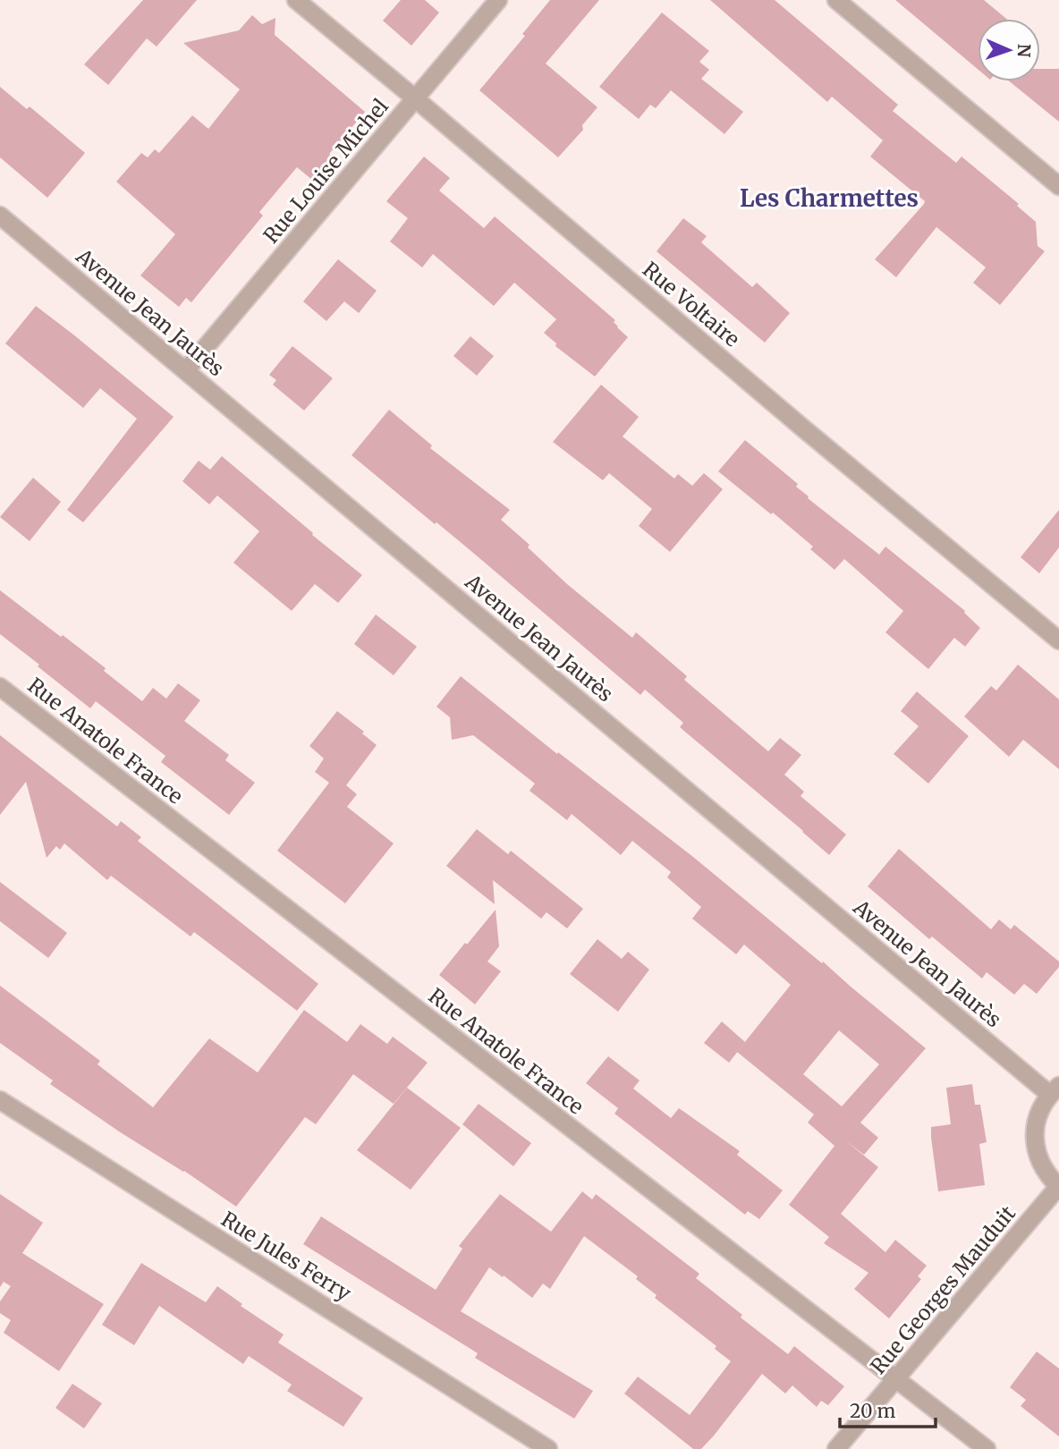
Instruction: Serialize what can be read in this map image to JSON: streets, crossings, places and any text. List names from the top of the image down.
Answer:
{
  "streets": {
    "street": [
      "Rue Louise Michel",
      "Rue Voltaire",
      "Avenue Jean Jaurès",
      "Rue Anatole France",
      "Rue Jules Ferry",
      "Rue Georges Mauduit"
    ]
  },
  "crossings": [
    ["Rue Louise Michel", "Rue Voltaire"],
    ["Rue Louise Michel", "Avenue Jean Jaurès"],
    ["Rue Anatole France", "Rue Georges Mauduit"]
  ],
  "districts": ["Les Charmettes"],
  "scale_bar": "20 m",
  "north": "right"
}
